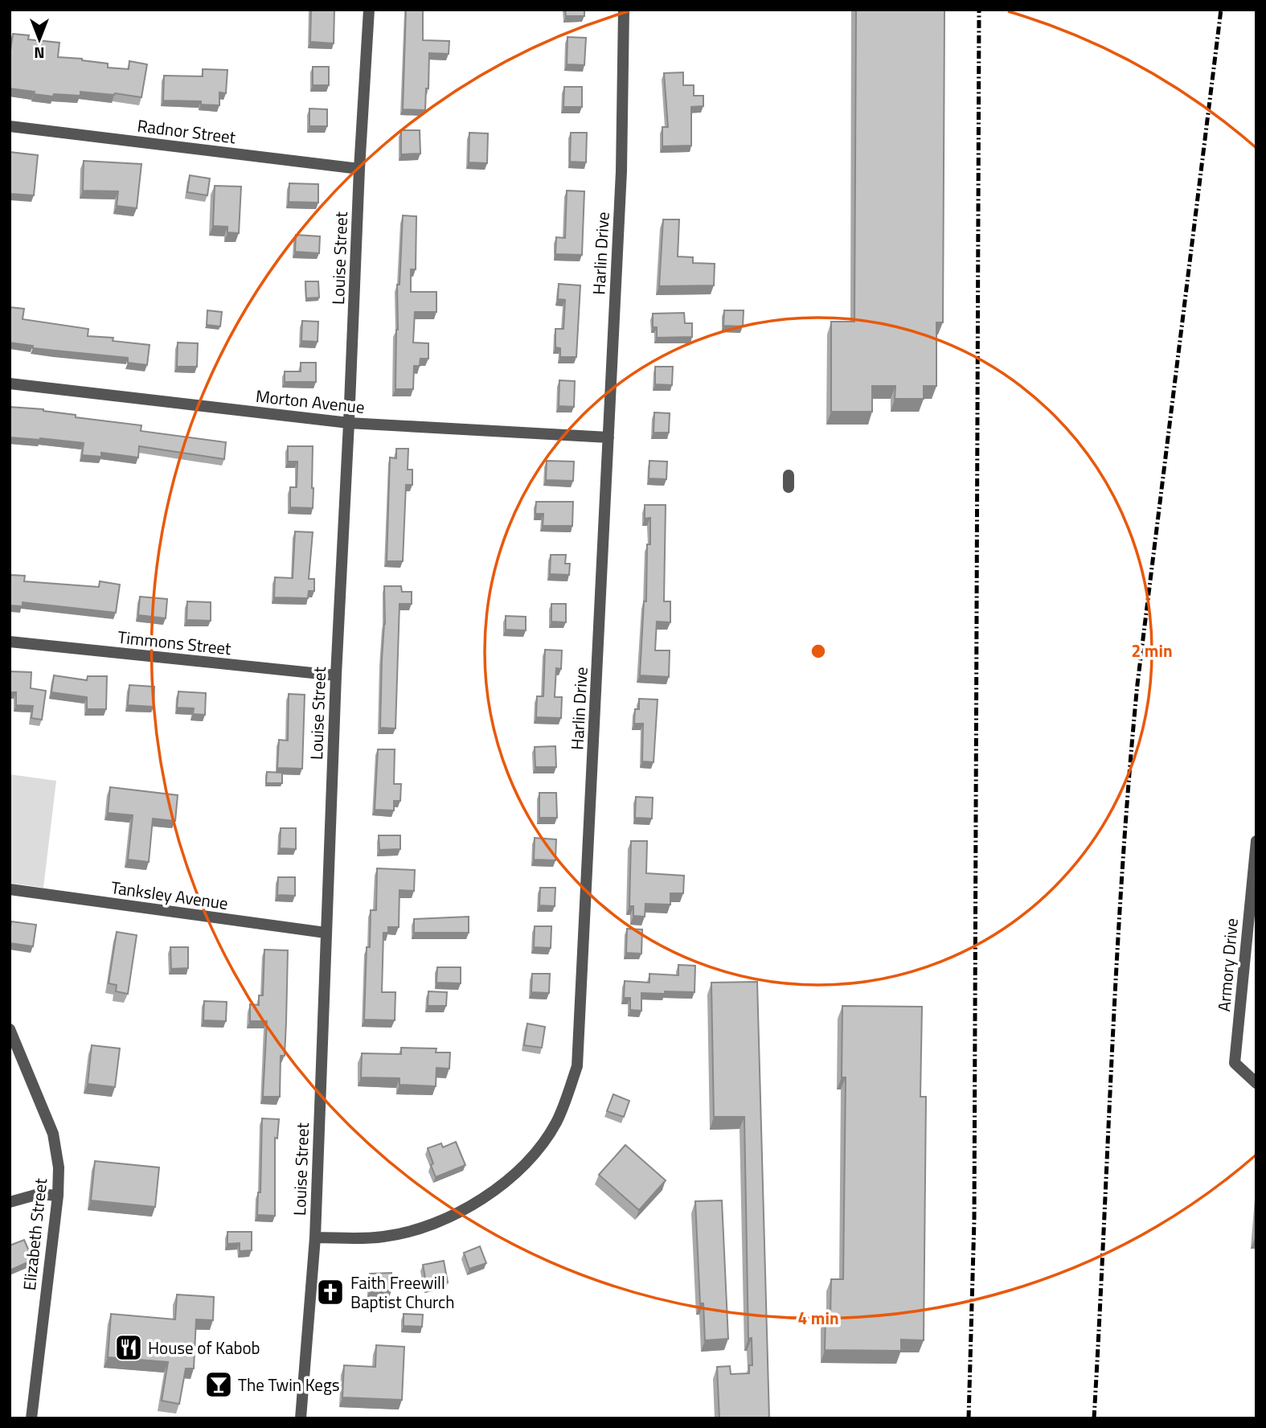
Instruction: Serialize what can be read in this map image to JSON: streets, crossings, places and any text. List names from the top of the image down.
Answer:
{
  "streets": {
    "street": [
      "Radnor Street",
      "Harlin Drive",
      "Louise Street",
      "Morton Avenue",
      "Timmons Street",
      "Tanksley Avenue",
      "Armory Drive",
      "Elizabeth Street"
    ]
  },
  "crossings": [
    ["Radnor Street", "Louise Street"],
    ["Harlin Drive", "Louise Street"],
    ["Harlin Drive", "Morton Avenue"],
    ["Louise Street", "Morton Avenue"],
    ["Louise Street", "Timmons Street"],
    ["Louise Street", "Tanksley Avenue"]
  ],
  "places": {
    "church": ["Faith Freewill Baptist Church"],
    "restaurant": ["House of Kabob"],
    "bar": ["The Twin Kegs"]
  },
  "north": "bottom",
  "rings": ["2 min", "4 min"]
}
